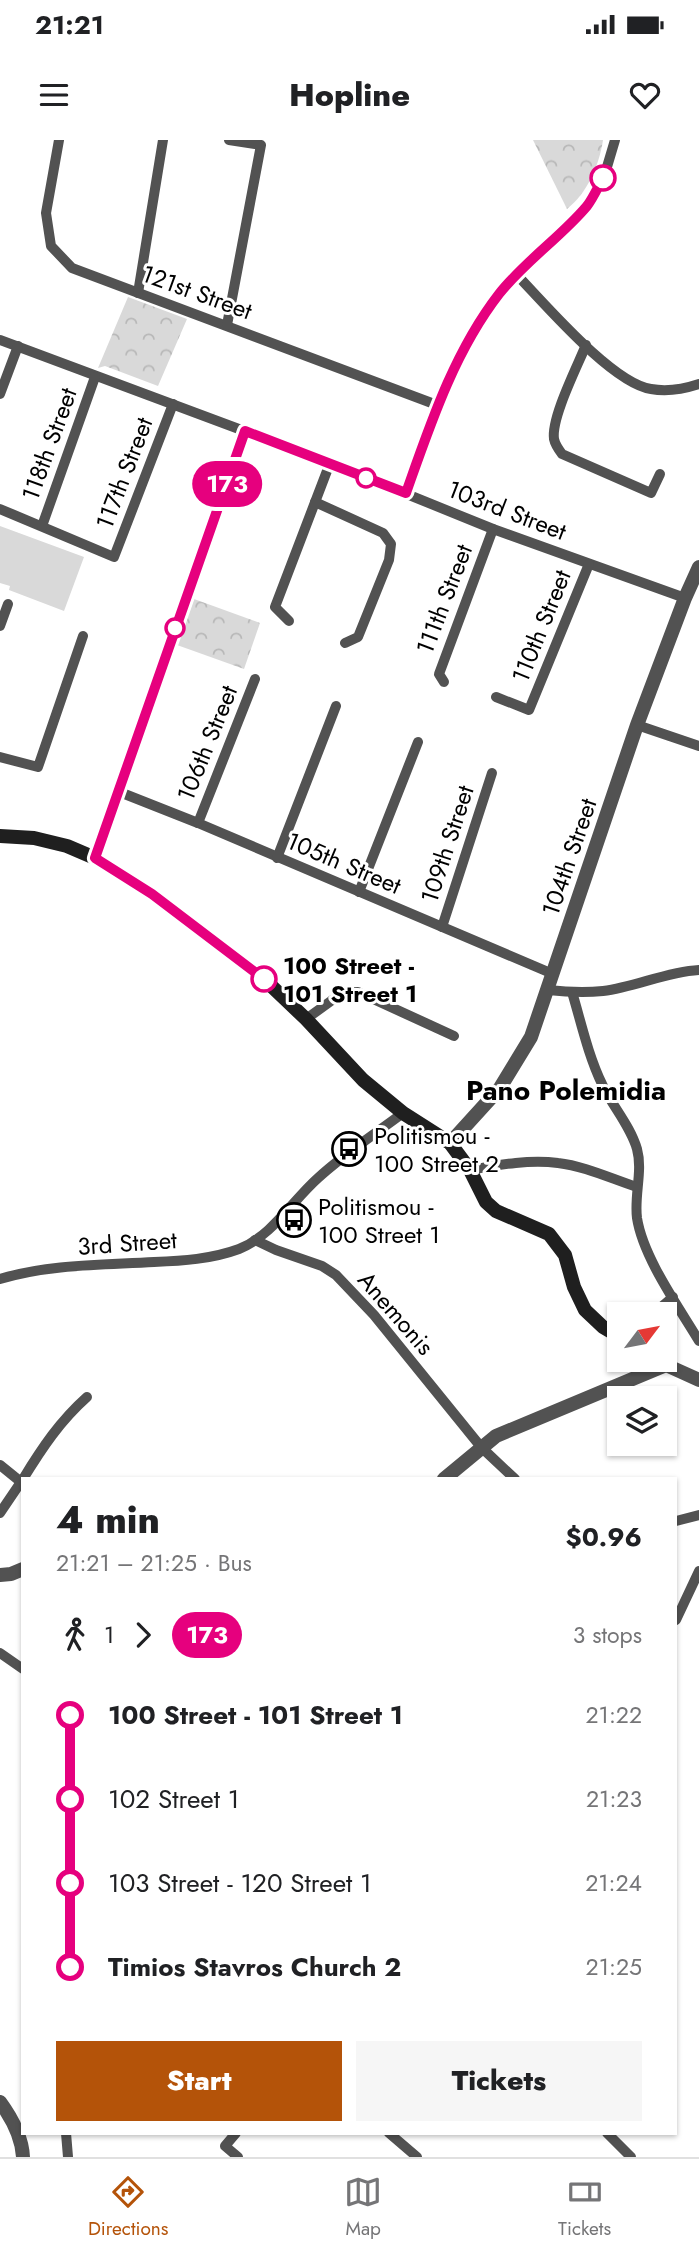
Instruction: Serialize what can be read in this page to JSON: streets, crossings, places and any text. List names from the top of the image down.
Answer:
{
  "streets": {
    "street": [
      "121st Street",
      "118th Street",
      "117th Street",
      "103rd Street",
      "111th Street",
      "110th Street",
      "106th Street",
      "109th Street",
      "104th Street",
      "105th Street",
      "3rd Street",
      "Anemonis"
    ]
  },
  "crossings": [
    ["118th Street", "117th Street"],
    ["118th Street", "103rd Street"],
    ["117th Street", "103rd Street"],
    ["103rd Street", "111th Street"],
    ["103rd Street", "110th Street"],
    ["103rd Street", "104th Street"],
    ["106th Street", "105th Street"],
    ["109th Street", "105th Street"],
    ["104th Street", "105th Street"],
    ["3rd Street", "Anemonis"]
  ],
  "districts": ["Pano Polemidia"],
  "places": {
    "other": ["100 Street - 101 Street 1"],
    "bus stop": ["Politismou - 100 Street 2", "Politismou - 100 Street 1"]
  },
  "lines": ["bus line 173"],
  "north": "top right",
  "page": {
    "status": "21:21",
    "header": "Hopline",
    "on_map": "173",
    "heading": ["4 min", "21:21 – 21:25 · Bus", "$0.96"],
    "legs": ["1", "173", "3 stops"],
    "list": [
      {
        "name": "100 Street - 101 Street 1",
        "value": "21:22"
      },
      {
        "name": "102 Street 1",
        "value": "21:23"
      },
      {
        "name": "103 Street - 120 Street 1",
        "value": "21:24"
      },
      {
        "name": "Timios Stavros Church 2",
        "value": "21:25"
      }
    ],
    "buttons": ["Start", "Tickets"],
    "tabs": ["Directions", "Map", "Tickets"]
  }
}
